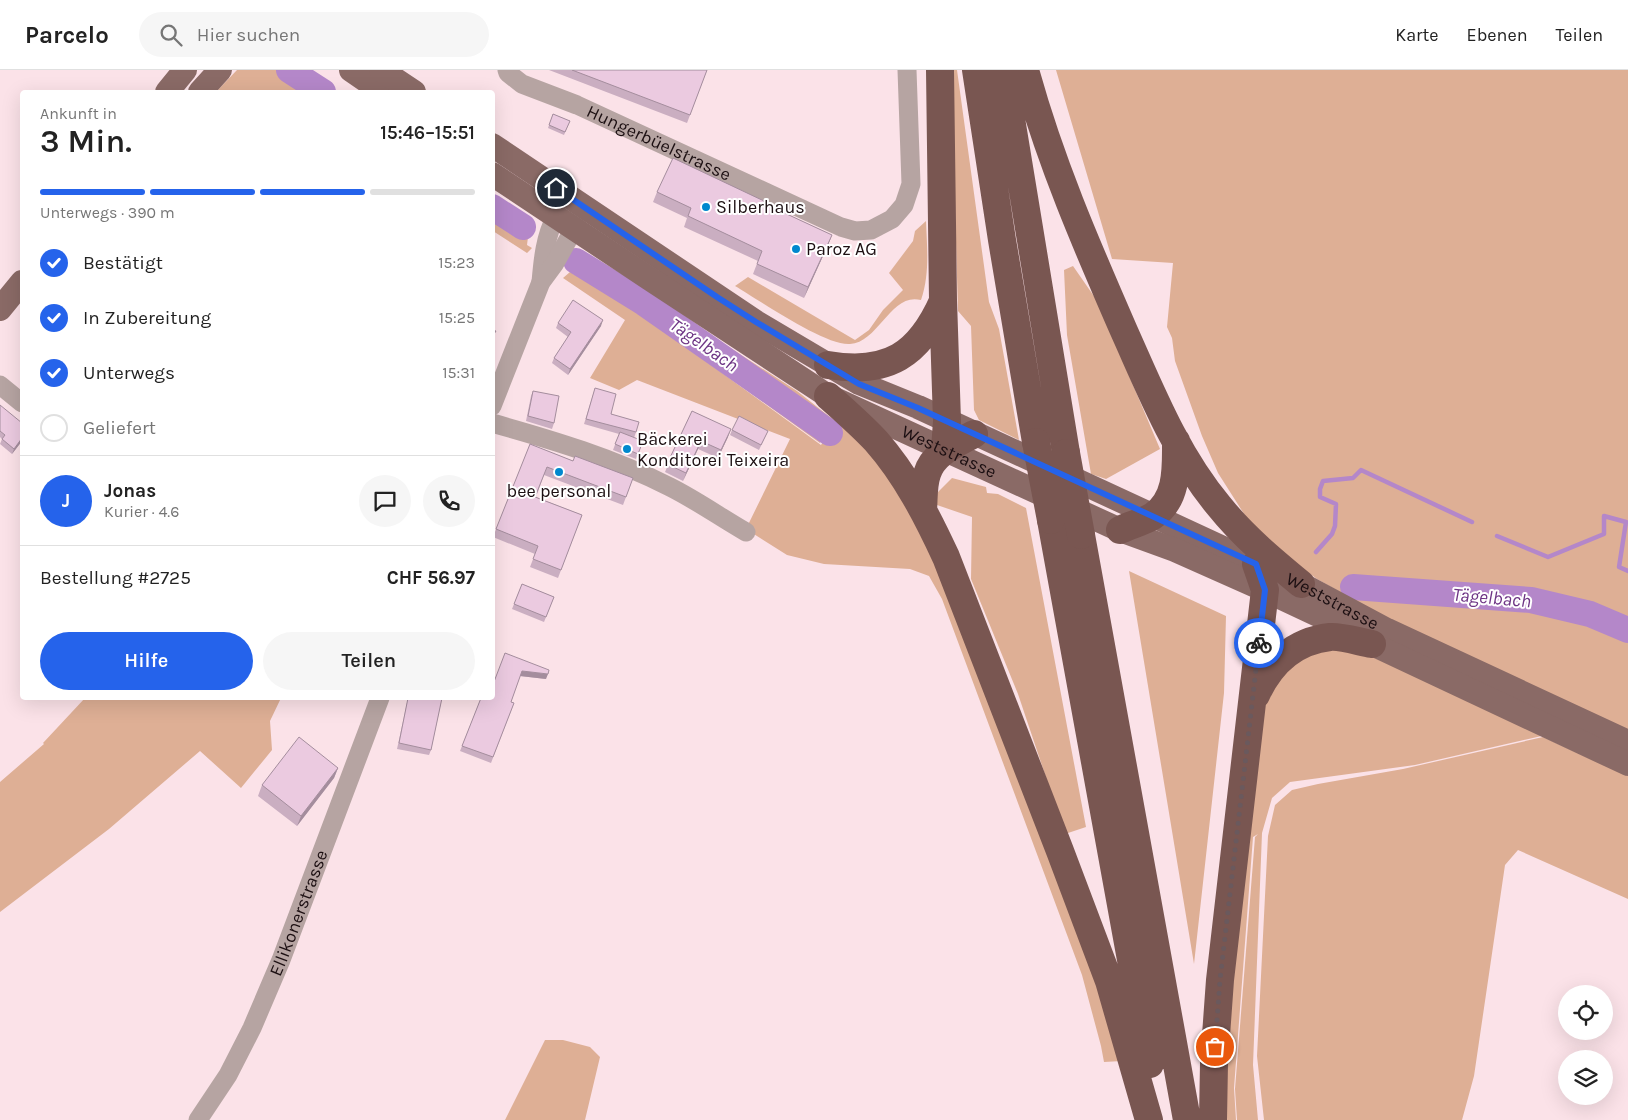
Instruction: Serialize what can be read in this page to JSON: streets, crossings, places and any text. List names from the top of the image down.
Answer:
{
  "streets": {
    "main road": ["Weststrasse"],
    "street": ["Hungerbüelstrasse", "Ellikonerstrasse"]
  },
  "water": ["Tägelbach"],
  "places": [
    "Silberhaus",
    "Paroz AG",
    "Bäckerei Konditorei Teixeira",
    "bee personal"
  ],
  "page": {
    "header": "Parcelo",
    "search": "Hier suchen",
    "nav": ["Karte", "Ebenen", "Teilen"],
    "heading": ["3 Min.", "Ankunft in", "15:46–15:51"],
    "panel": [
      "Jonas",
      "Kurier · 4.6",
      "Bestellung #2725",
      "CHF 56.97"
    ],
    "bar": "Unterwegs · 390 m",
    "list": [
      ["Bestätigt", "15:23"],
      ["In Zubereitung", "15:25"],
      ["Unterwegs", "15:31"],
      "Geliefert"
    ],
    "round": "J",
    "buttons": ["Hilfe", "Teilen"]
  }
}
